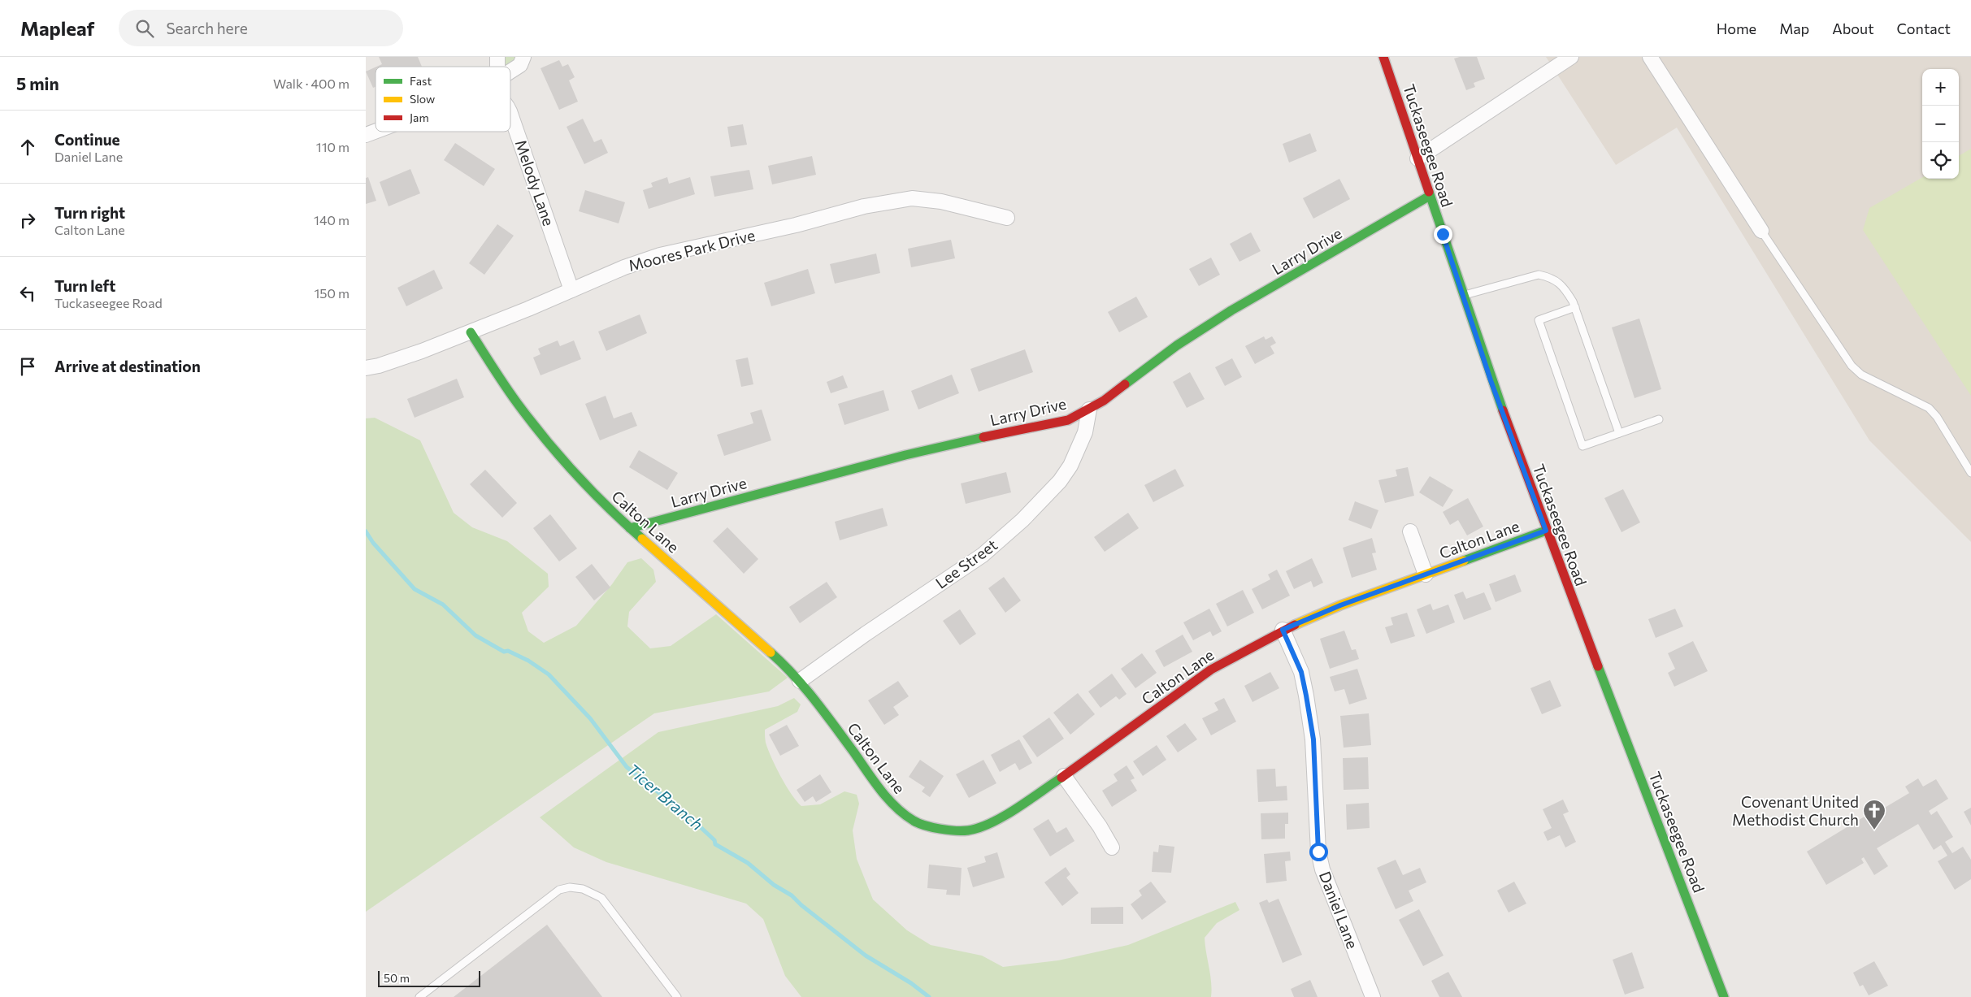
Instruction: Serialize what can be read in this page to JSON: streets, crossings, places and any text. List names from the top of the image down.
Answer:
{
  "streets": {
    "street": [
      "Tuckaseegee Road",
      "Melody Lane",
      "Moores Park Drive",
      "Larry Drive",
      "Calton Lane",
      "Lee Street",
      "Daniel Lane"
    ]
  },
  "crossings": [
    ["Tuckaseegee Road", "Larry Drive"],
    ["Tuckaseegee Road", "Calton Lane"],
    ["Melody Lane", "Moores Park Drive"],
    ["Moores Park Drive", "Calton Lane"],
    ["Larry Drive", "Calton Lane"],
    ["Larry Drive", "Lee Street"],
    ["Calton Lane", "Lee Street"],
    ["Calton Lane", "Daniel Lane"]
  ],
  "water": ["Ticer Branch"],
  "places": {
    "church": ["Covenant United Methodist Church"]
  },
  "legend": ["Fast", "Slow", "Jam"],
  "scale_bar": "50 m",
  "page": {
    "header": "Mapleaf",
    "search": "Search here",
    "nav": [
      "Home",
      "Map",
      "About",
      "Contact"
    ],
    "heading": ["5 min", "Walk · 400 m"],
    "map_buttons": ["+", "−"],
    "list": [
      ["Continue", "Daniel Lane", "110 m"],
      ["Turn right", "Calton Lane", "140 m"],
      ["Turn left", "Tuckaseegee Road", "150 m"],
      "Arrive at destination"
    ],
    "scale": "50 m"
  }
}
